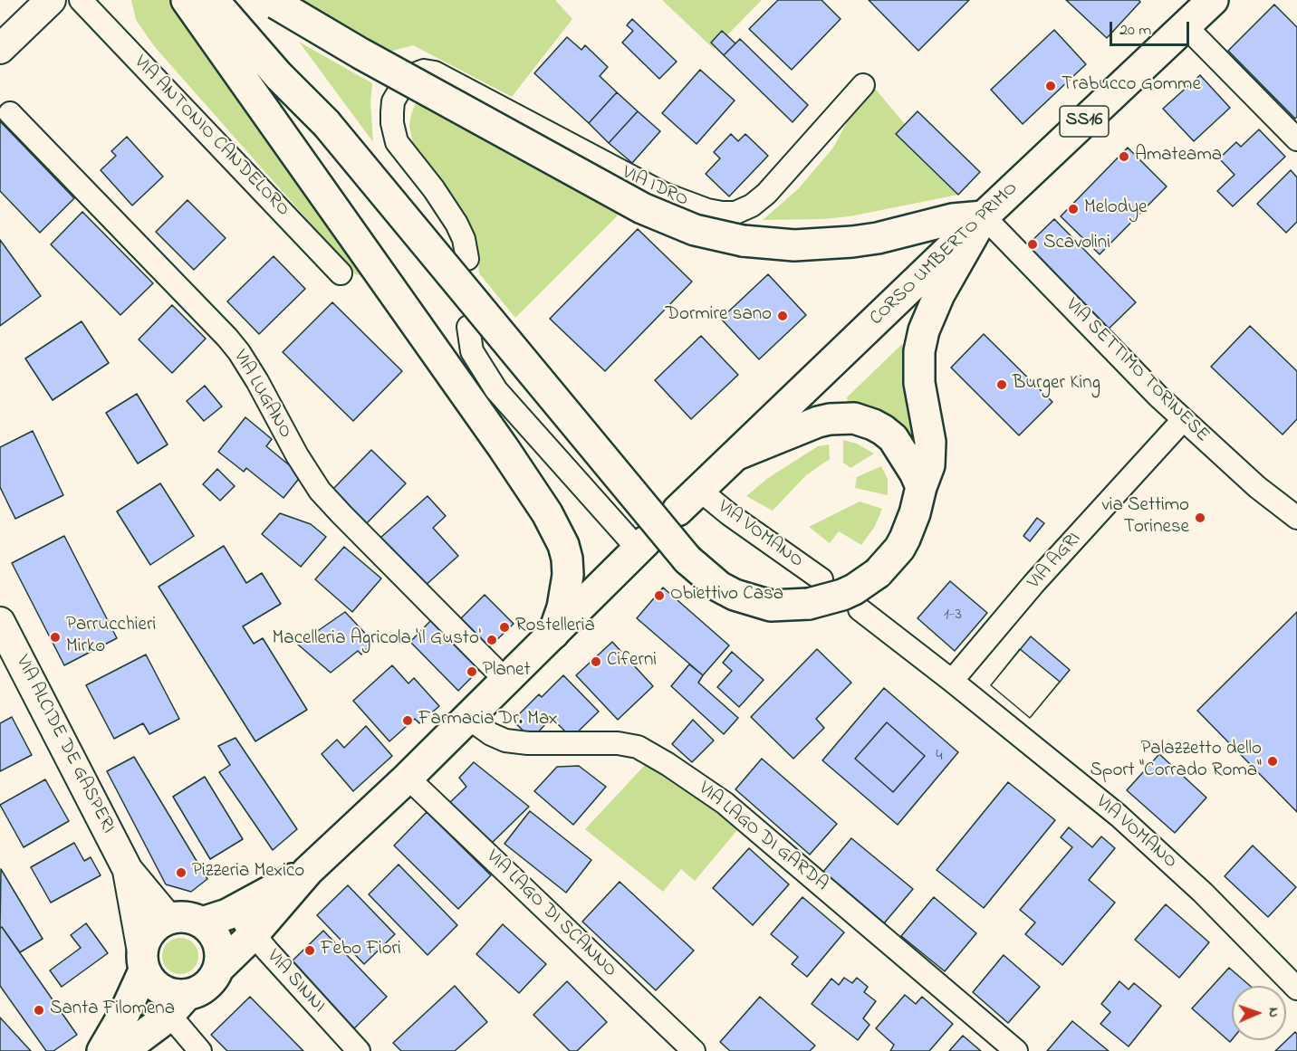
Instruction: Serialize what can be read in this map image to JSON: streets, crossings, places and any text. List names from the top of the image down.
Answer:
{
  "streets": {
    "main road": ["SS16", "CORSO UMBERTO PRIMO"],
    "street": [
      "VIA ANTONIO CANDELORO",
      "VIA IDRO",
      "VIA SETTIMO TORINESE",
      "VIA LUGANO",
      "VIA VOMANO",
      "VIA AGRI",
      "VIA ALCIDE DE GASPERI",
      "VIA LAGO DI GARDA",
      "VIA LAGO DI SCANNO",
      "VIA SINNI"
    ]
  },
  "crossings": [
    ["CORSO UMBERTO PRIMO", "VIA SETTIMO TORINESE"],
    ["CORSO UMBERTO PRIMO", "VIA VOMANO"],
    ["VIA SETTIMO TORINESE", "VIA AGRI"],
    ["VIA VOMANO", "VIA AGRI"]
  ],
  "places": [
    "Trabucco Gomme",
    "Amateama",
    "Melodye",
    "Scavolini",
    "Dormire sano",
    "Burger King",
    "via Settimo Torinese",
    "Obiettivo Casa",
    "Rostelleria",
    "Parrucchieri Mirko",
    "Macelleria Agricola 'Il Gusto'",
    "Ciferni",
    "Planet",
    "Farmacia Dr. Max",
    "Palazzetto dello Sport \"Corrado Roma\"",
    "Pizzeria Mexico",
    "Febo Fiori",
    "Santa Filomena"
  ],
  "house_numbers": ["1-3", "4"],
  "scale_bar": "20 m",
  "north": "right"
}
